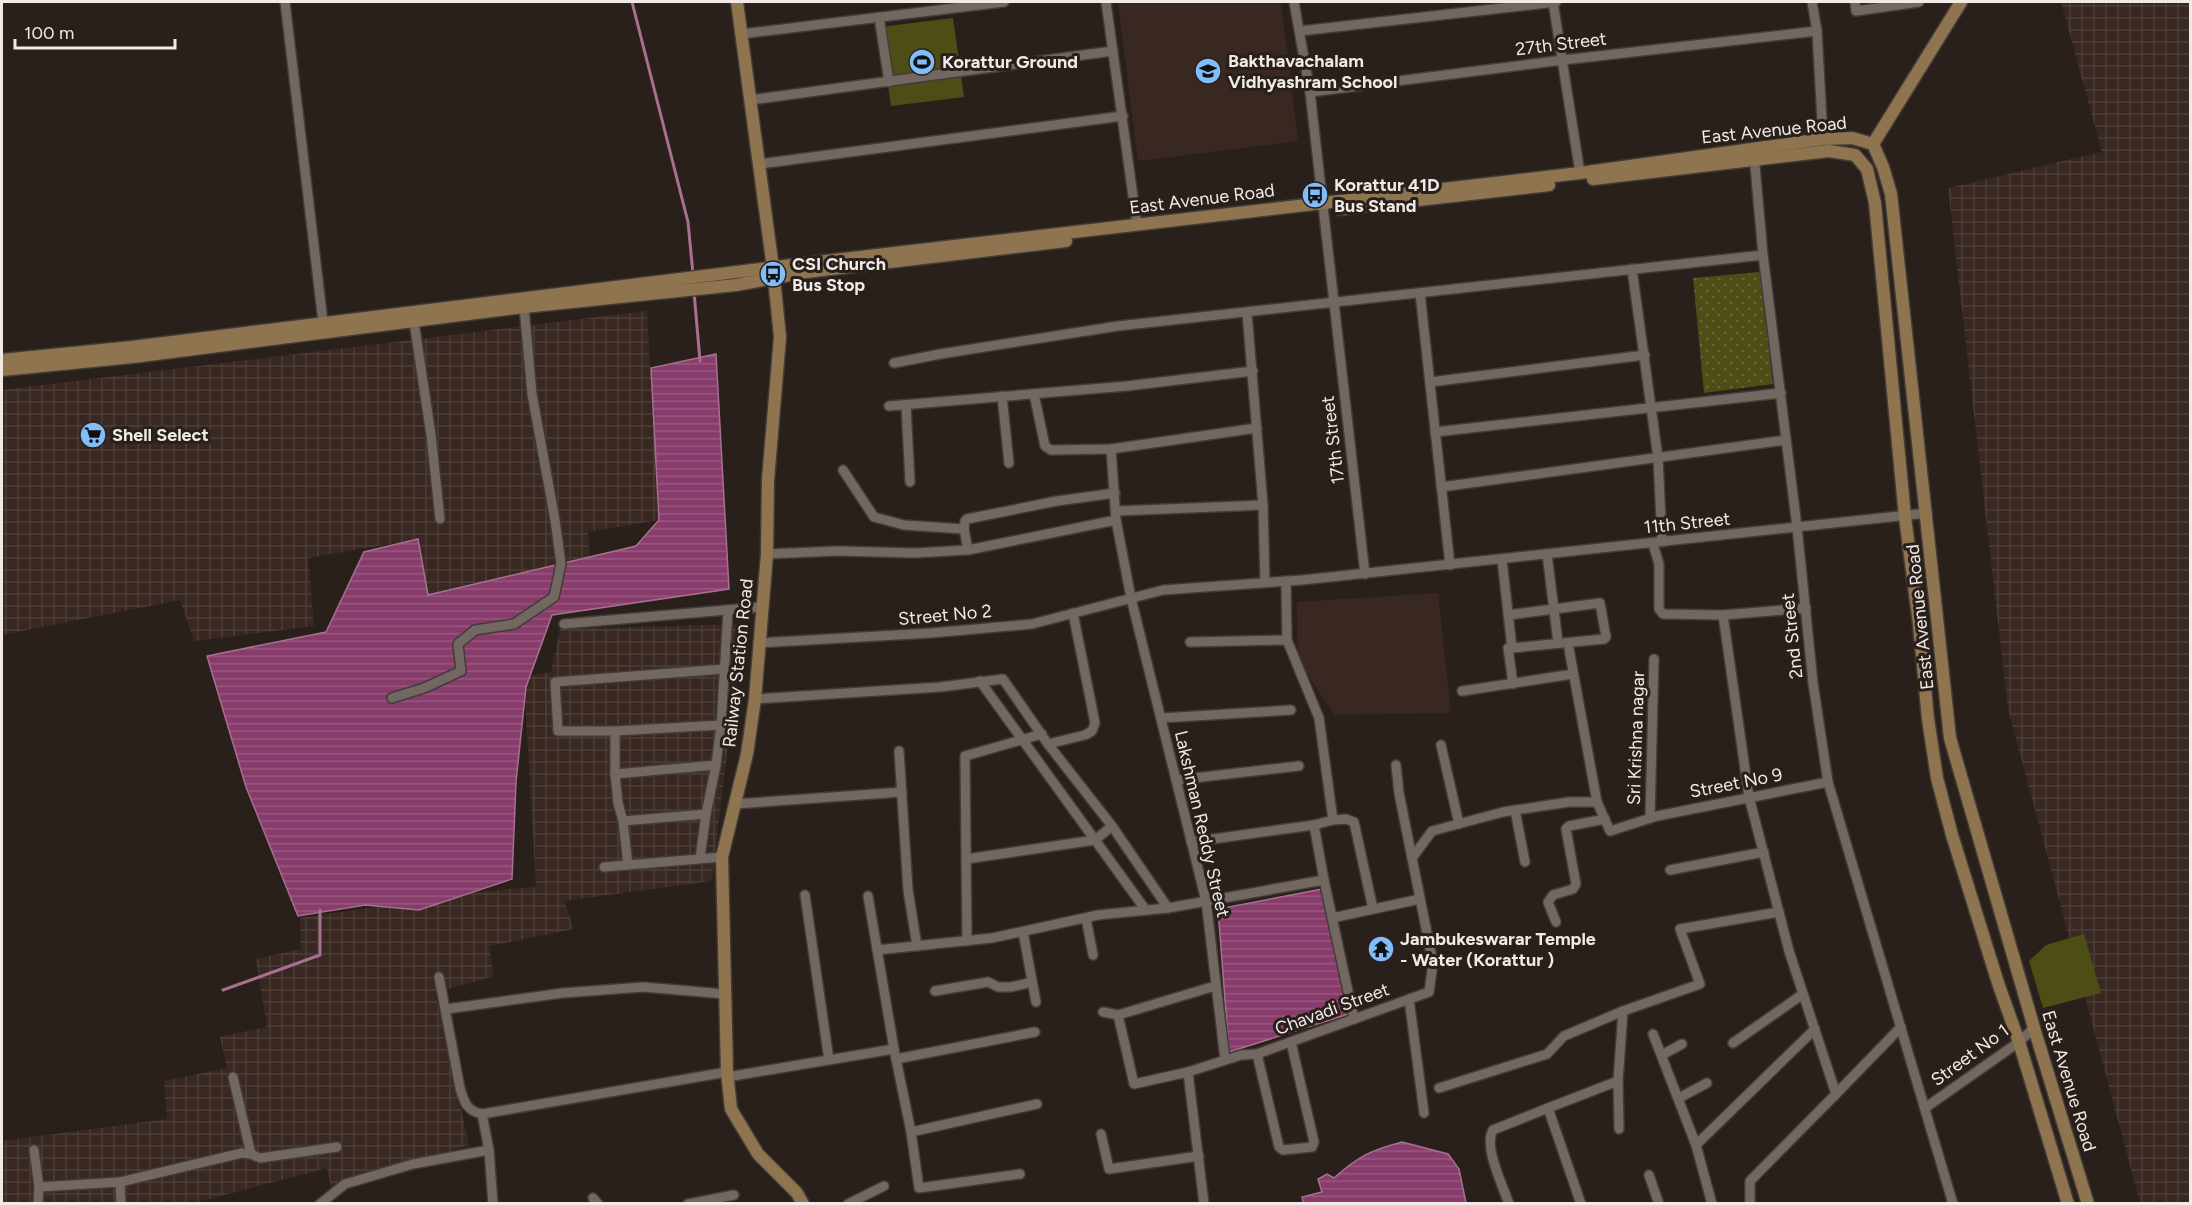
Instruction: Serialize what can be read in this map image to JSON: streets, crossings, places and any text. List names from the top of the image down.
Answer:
{
  "streets": {
    "main road": ["East Avenue Road", "Railway Station Road"],
    "street": [
      "27th Street",
      "17th Street",
      "11th Street",
      "Street No 2",
      "2nd Street",
      "Sri Krishna nagar",
      "Street No 9",
      "Lakshman Reddy Street",
      "Chavadi Street",
      "Street No 1"
    ]
  },
  "crossings": [
    ["27th Street", "17th Street"],
    ["East Avenue Road", "17th Street"],
    ["East Avenue Road", "11th Street"],
    ["East Avenue Road", "2nd Street"],
    ["East Avenue Road", "Railway Station Road"],
    ["East Avenue Road", "Street No 1"],
    ["17th Street", "11th Street"],
    ["11th Street", "Street No 2"],
    ["11th Street", "2nd Street"],
    ["Street No 2", "Railway Station Road"],
    ["Street No 2", "Lakshman Reddy Street"],
    ["2nd Street", "Street No 9"],
    ["2nd Street", "Street No 1"],
    ["Sri Krishna nagar", "Street No 9"],
    ["Lakshman Reddy Street", "Chavadi Street"]
  ],
  "places": {
    "sports": ["Korattur Ground"],
    "school or university": ["Bakthavachalam Vidhyashram School"],
    "bus stop": ["Korattur 41D Bus Stand", "CSI Church Bus Stop"],
    "supermarket": ["Shell Select"],
    "temple": ["Jambukeswarar Temple - Water (Korattur )"]
  },
  "scale_bar": "100 m"
}
